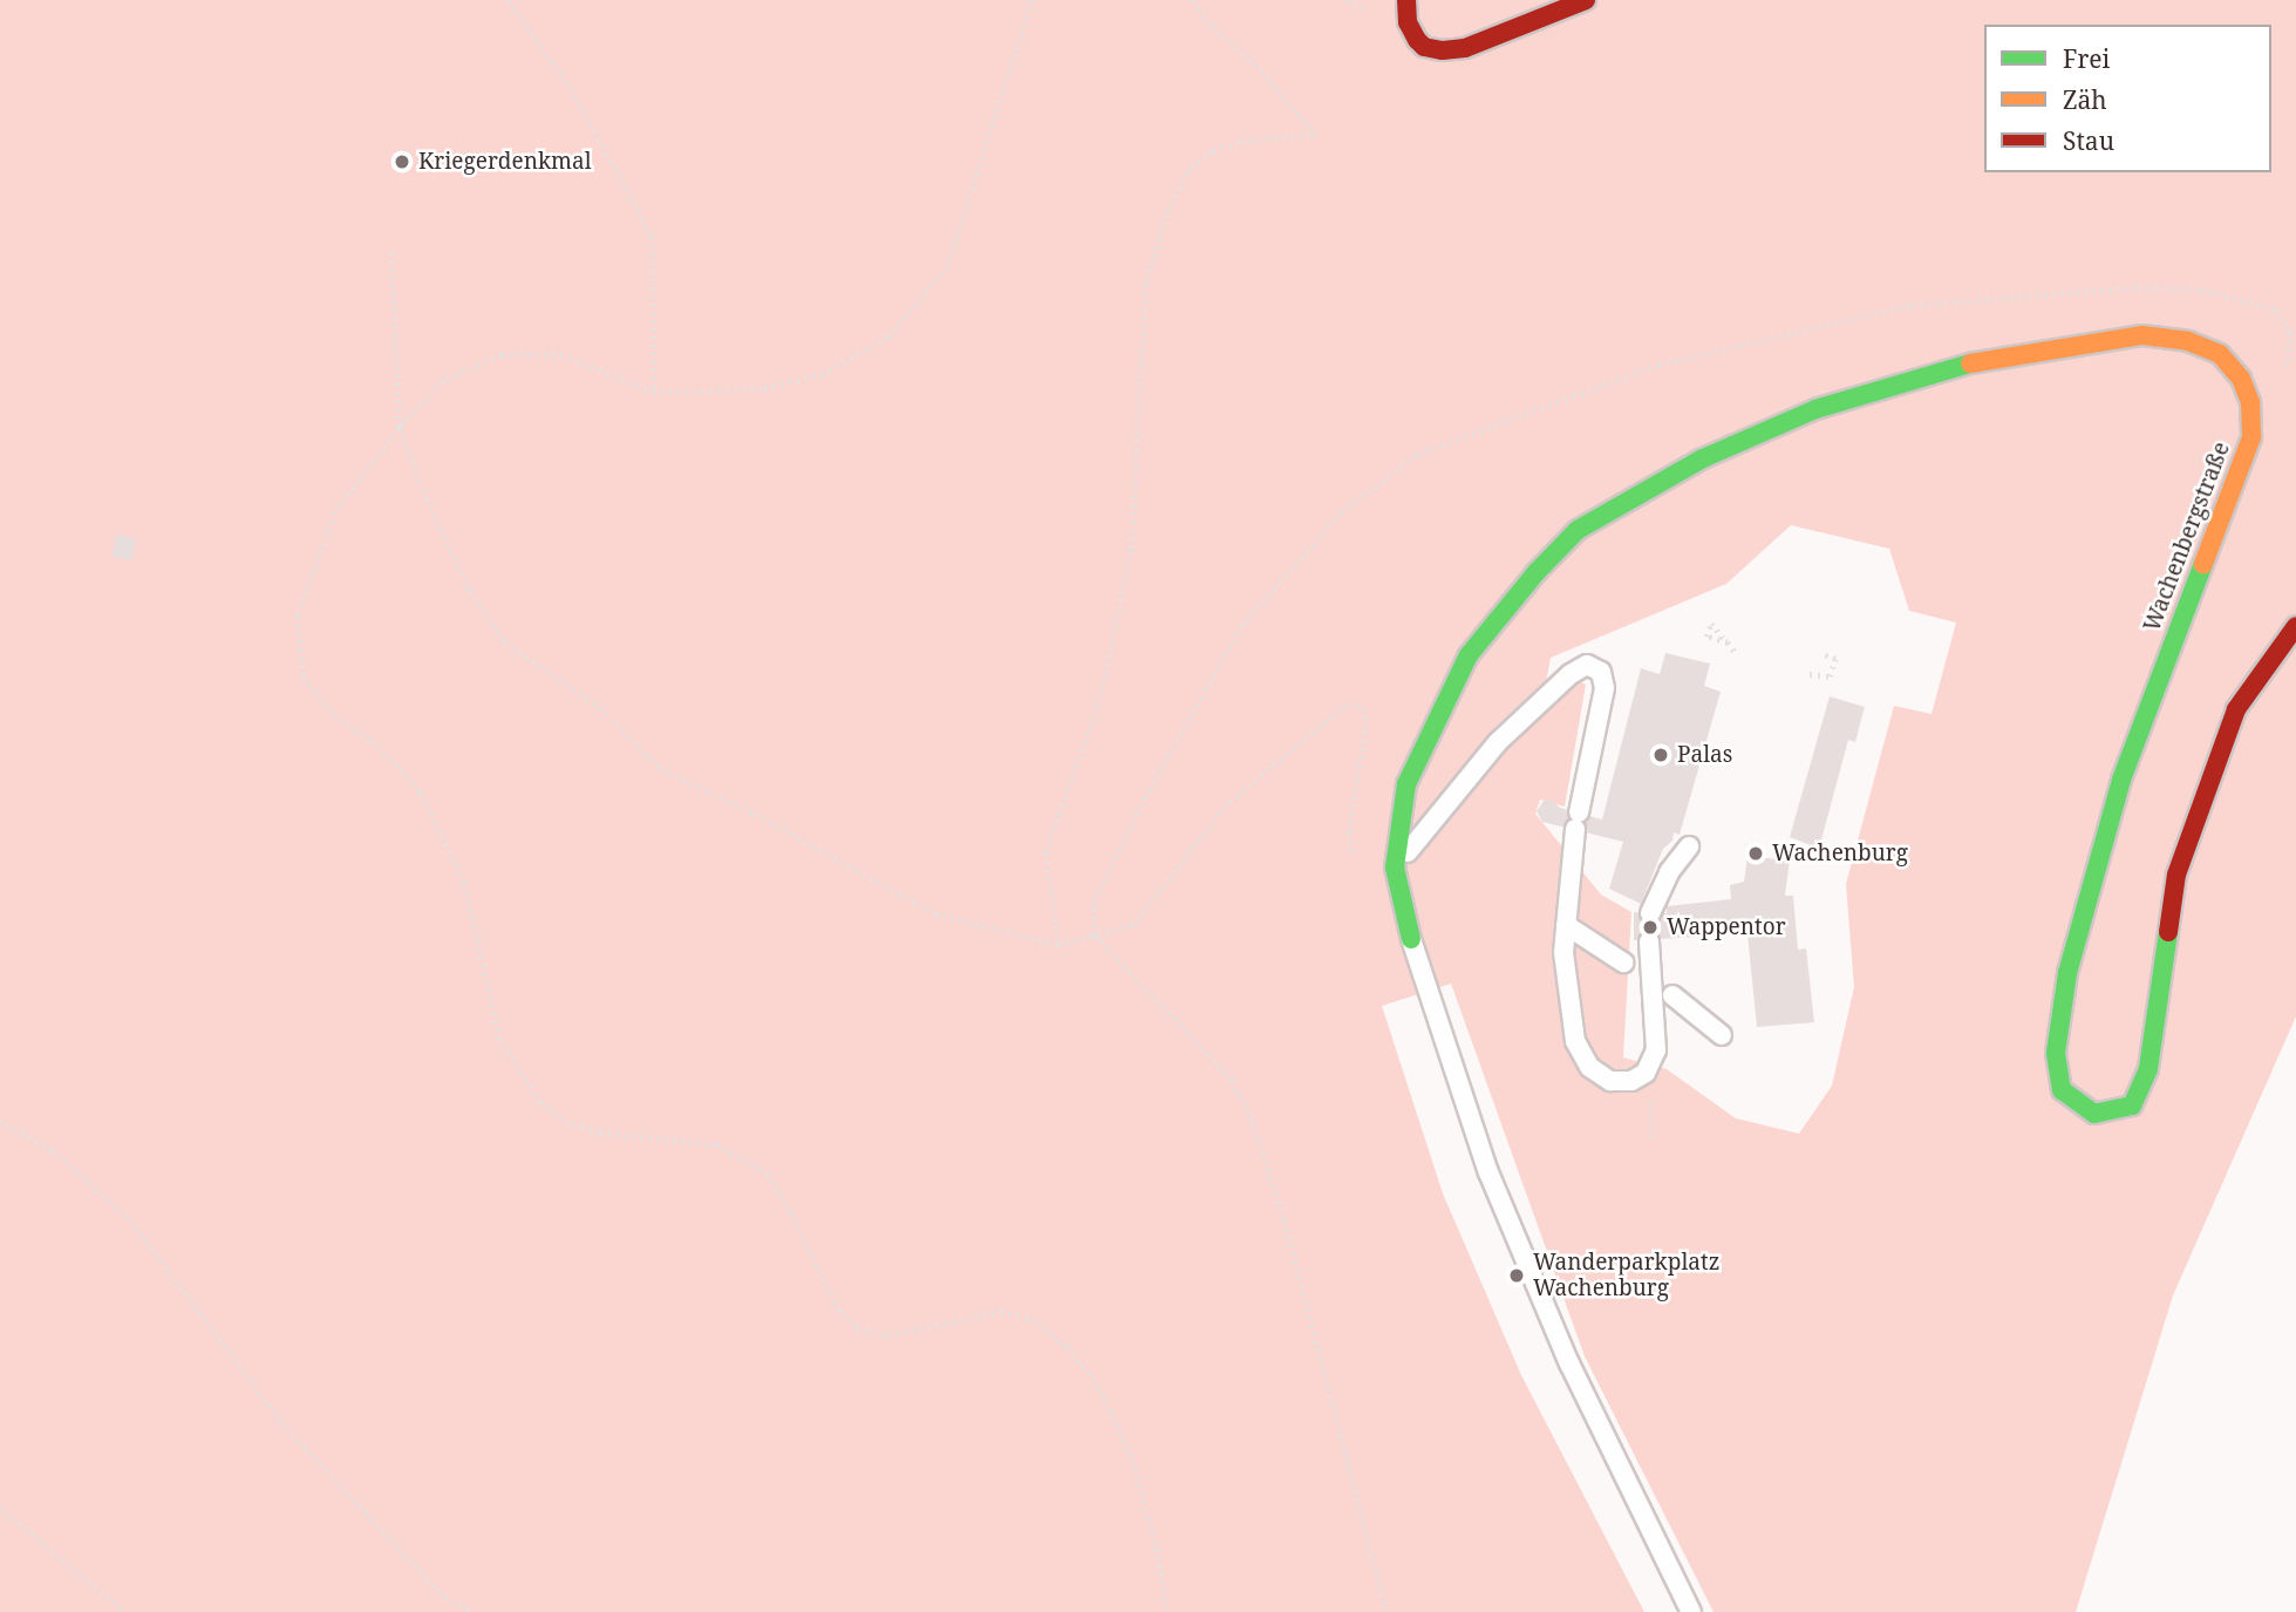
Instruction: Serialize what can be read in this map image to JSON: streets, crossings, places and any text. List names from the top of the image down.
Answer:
{
  "streets": {
    "street": ["Wachenbergstraße"]
  },
  "places": [
    "Kriegerdenkmal",
    "Palas",
    "Wachenburg",
    "Wappentor",
    "Wanderparkplatz Wachenburg"
  ],
  "legend": ["Frei", "Zäh", "Stau"]
}
